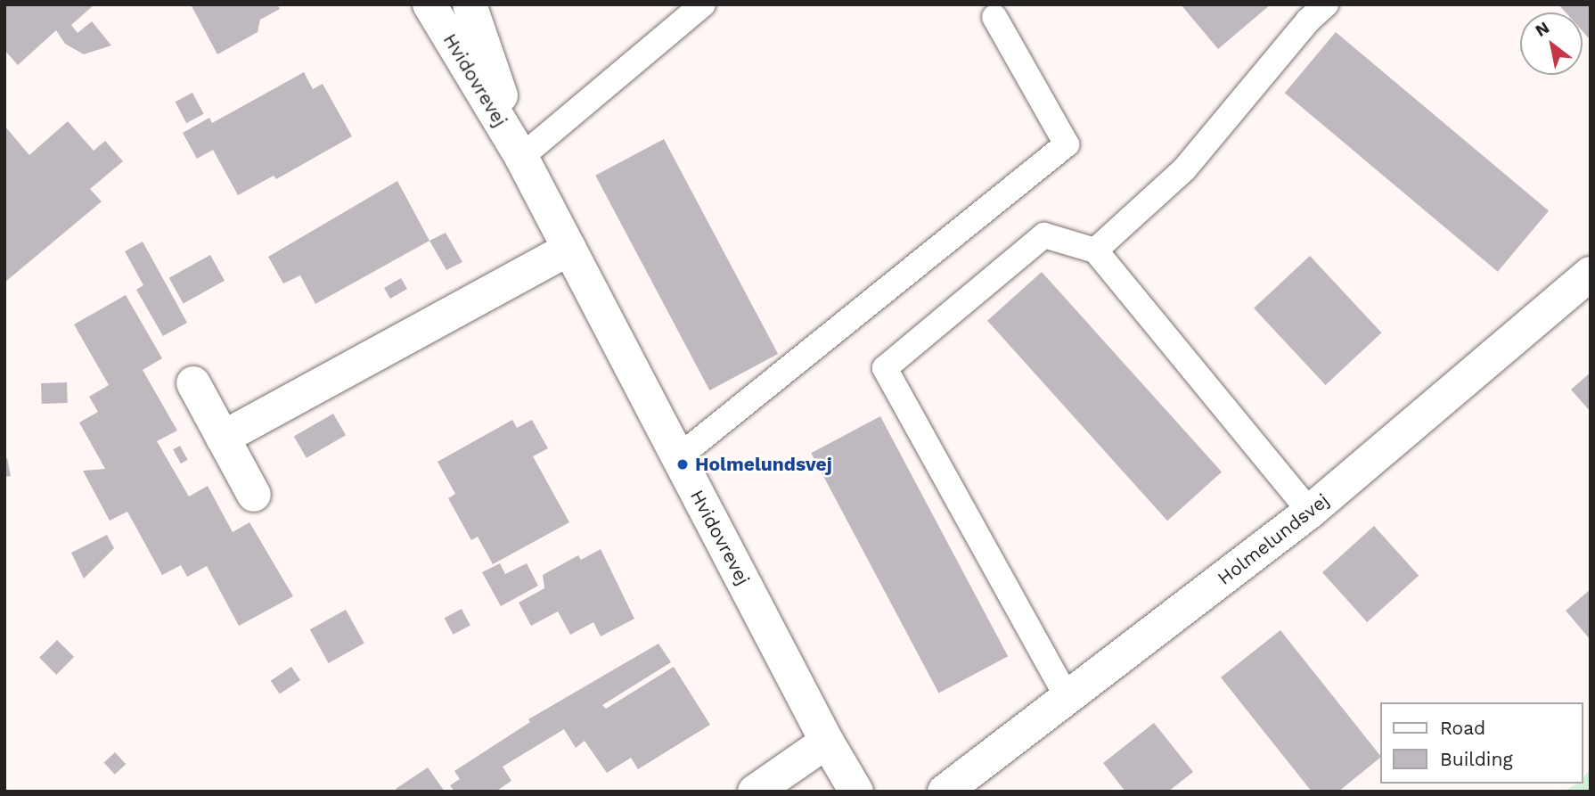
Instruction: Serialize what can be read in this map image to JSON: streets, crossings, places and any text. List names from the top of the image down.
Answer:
{
  "streets": {
    "street": ["Hvidovrevej", "Holmelundsvej"]
  },
  "places": ["Holmelundsvej"],
  "legend": ["Road", "Building"],
  "north": "top left"
}
